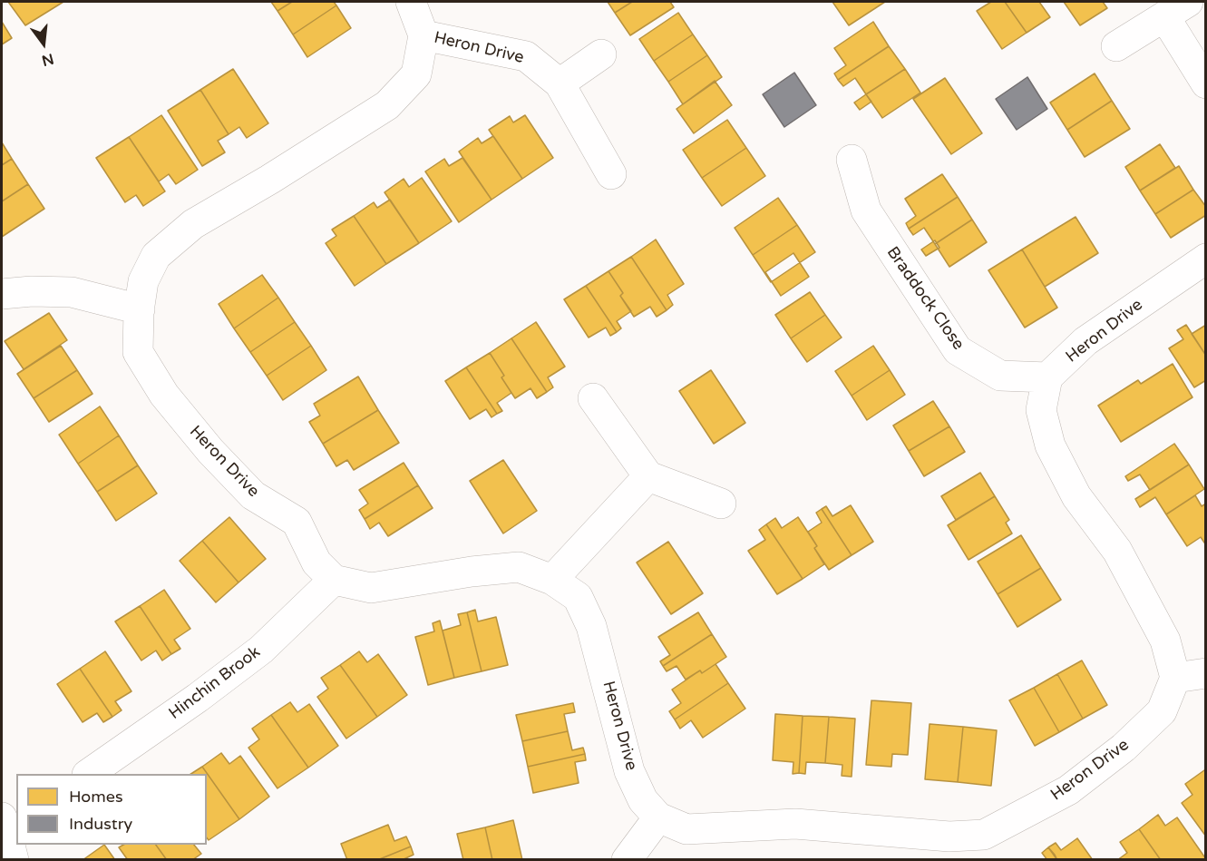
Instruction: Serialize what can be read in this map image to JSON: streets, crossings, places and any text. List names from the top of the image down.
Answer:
{
  "streets": {
    "street": ["Heron Drive", "Braddock Close", "Hinchin Brook"]
  },
  "crossings": [
    ["Heron Drive", "Braddock Close"],
    ["Heron Drive", "Hinchin Brook"]
  ],
  "legend": ["Homes", "Industry"],
  "north": "bottom"
}
